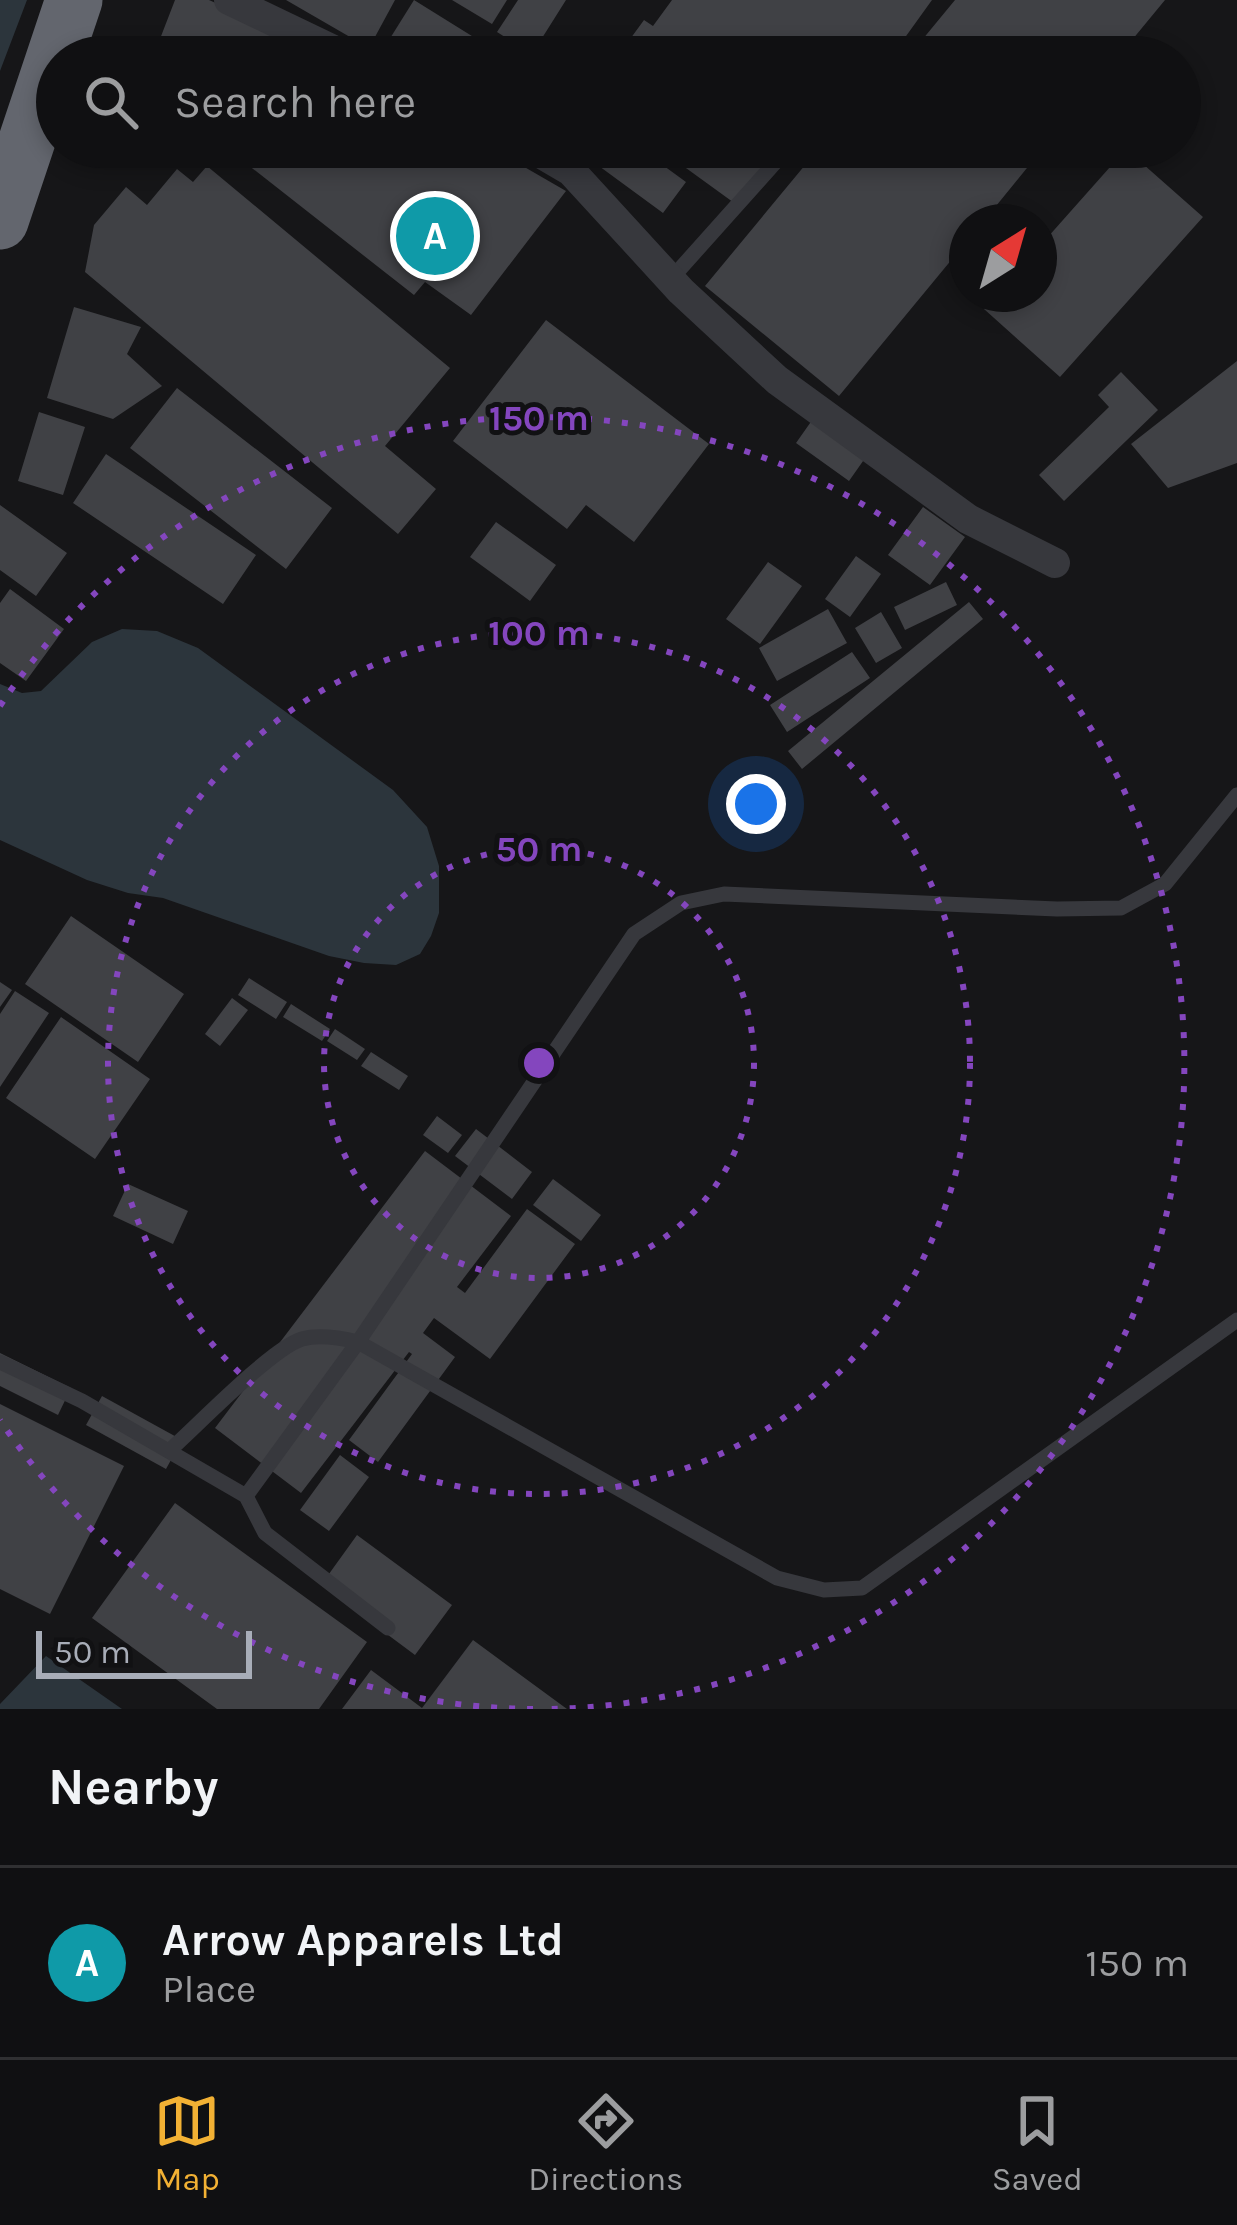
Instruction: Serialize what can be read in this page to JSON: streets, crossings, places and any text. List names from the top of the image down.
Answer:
{
  "scale_bar": "50 m",
  "north": "top right",
  "page": {
    "search": "Search here",
    "pins": "A",
    "scale": "50 m",
    "heading": "Nearby",
    "list": [
      {
        "mark": "A",
        "name": "Arrow Apparels Ltd",
        "note": "Place",
        "value": "150 m"
      }
    ],
    "nav": ["Map", "Directions", "Saved"]
  },
  "rings": ["150 m", "100 m", "50 m"]
}
